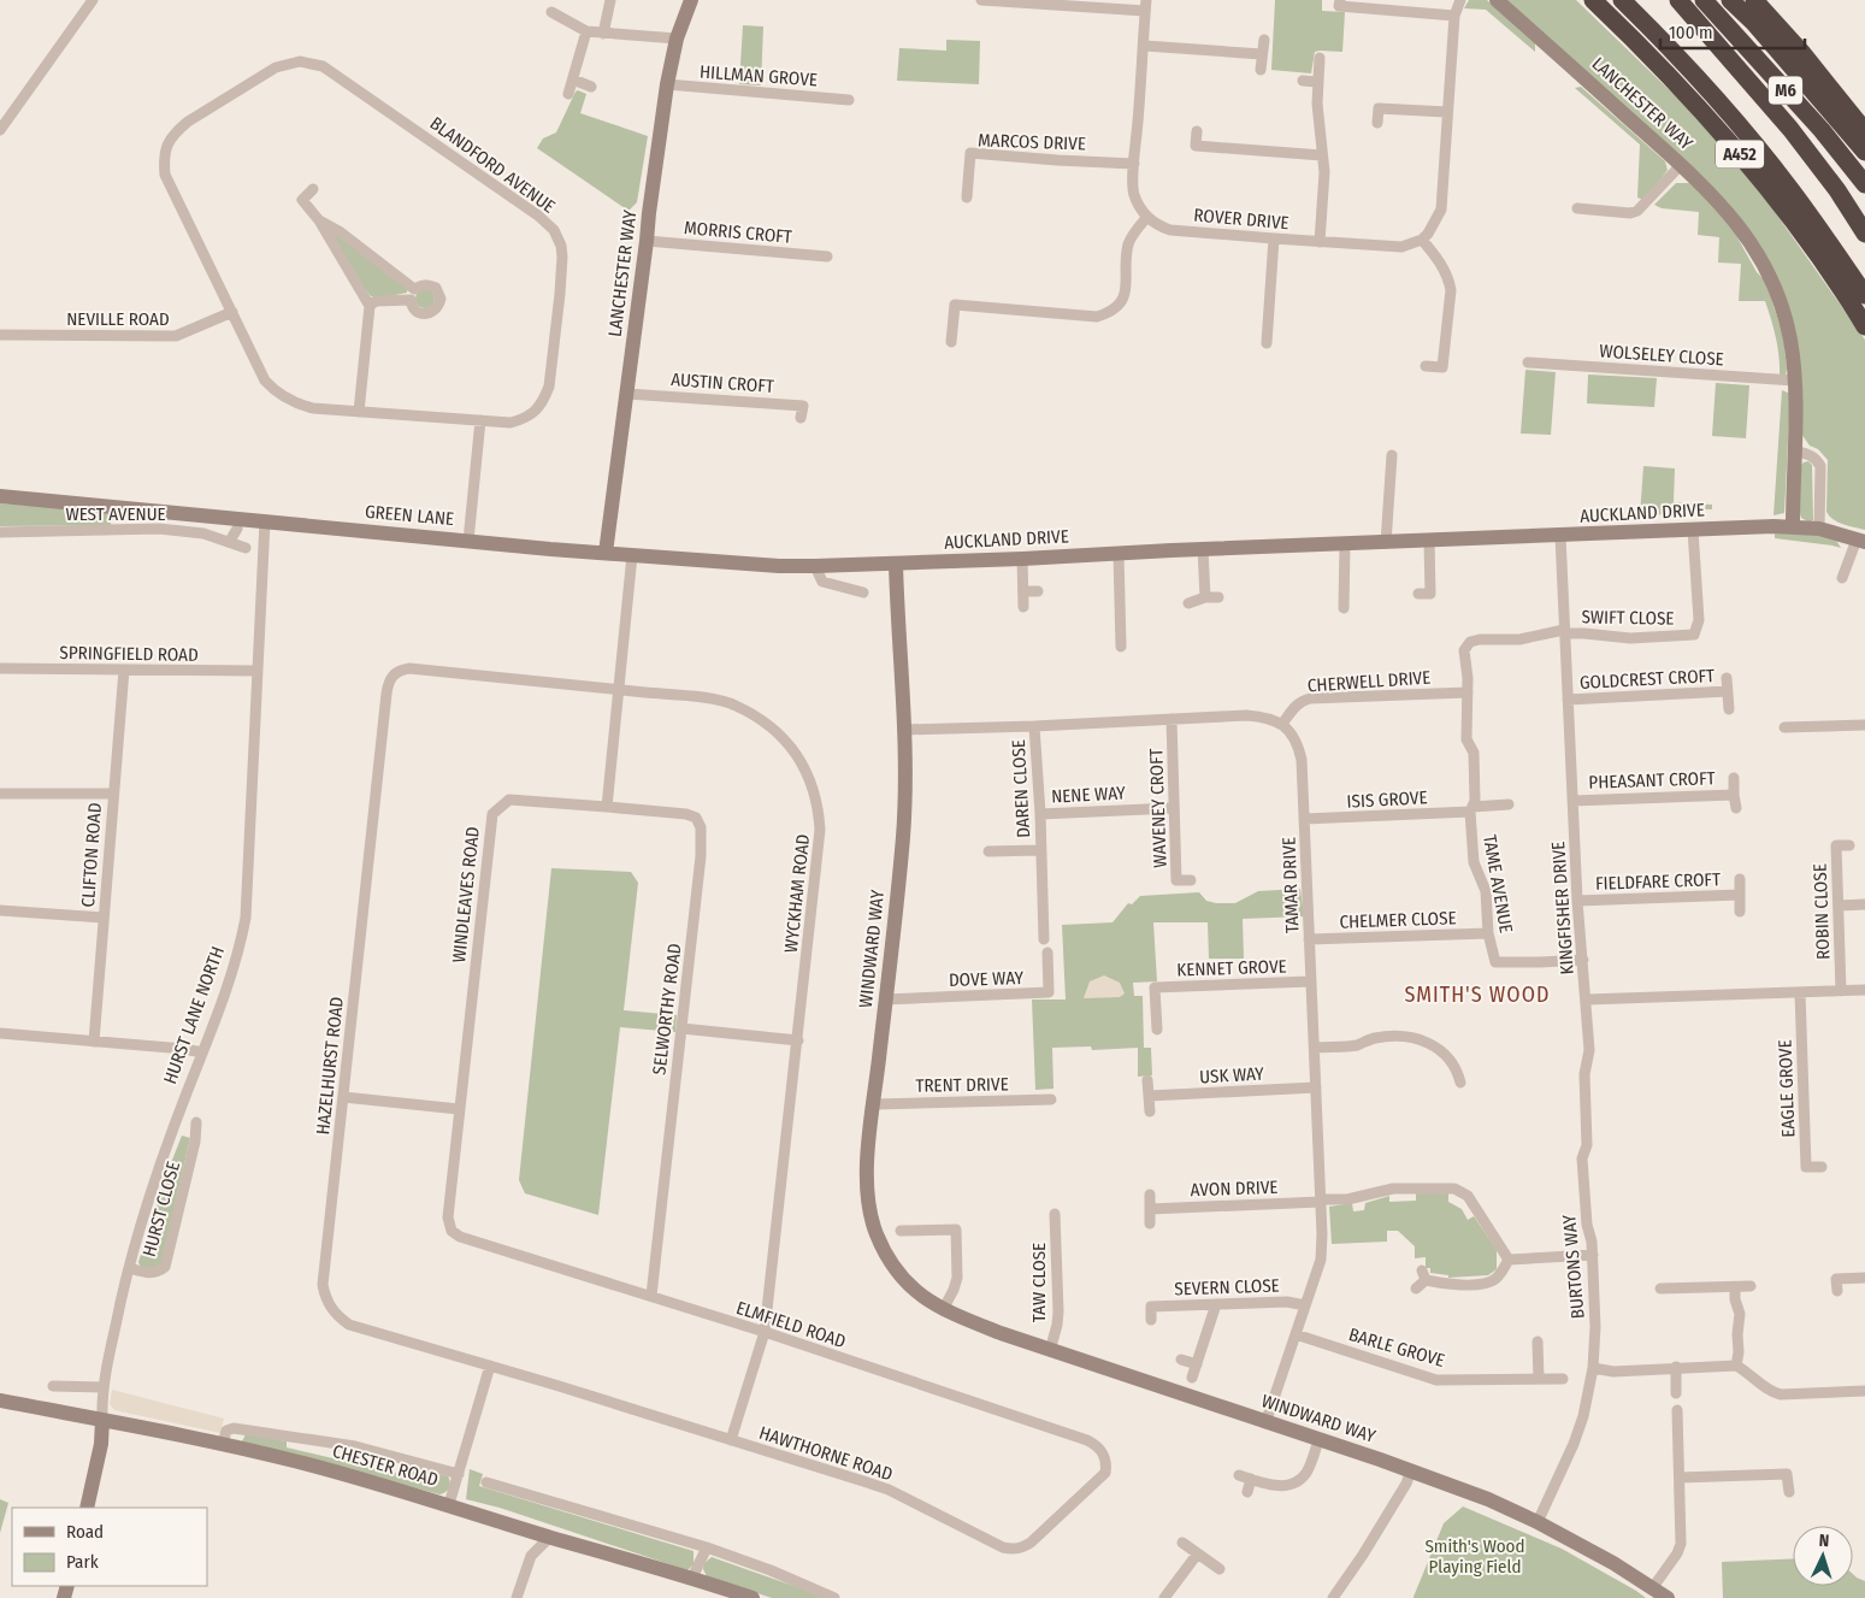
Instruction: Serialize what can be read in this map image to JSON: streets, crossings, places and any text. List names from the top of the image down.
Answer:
{
  "streets": {
    "highway": ["M6", "A452"],
    "street": [
      "HILLMAN GROVE",
      "LANCHESTER WAY",
      "MARCOS DRIVE",
      "BLANDFORD AVENUE",
      "ROVER DRIVE",
      "MORRIS CROFT",
      "NEVILLE ROAD",
      "WOLSELEY CLOSE",
      "AUSTIN CROFT",
      "AUCKLAND DRIVE",
      "WEST AVENUE",
      "GREEN LANE",
      "SWIFT CLOSE",
      "SPRINGFIELD ROAD",
      "GOLDCREST CROFT",
      "CHERWELL DRIVE",
      "PHEASANT CROFT",
      "DAREN CLOSE",
      "NENE WAY",
      "ISIS GROVE",
      "WAVENEY CROFT",
      "CLIFTON ROAD",
      "FIELDFARE CROFT",
      "TAME AVENUE",
      "TAMAR DRIVE",
      "WYCKHAM ROAD",
      "WINDLEAVES ROAD",
      "KINGFISHER DRIVE",
      "ROBIN CLOSE",
      "CHELMER CLOSE",
      "WINDWARD WAY",
      "KENNET GROVE",
      "DOVE WAY",
      "SELWORTHY ROAD",
      "HURST LANE NORTH",
      "HAZELHURST ROAD",
      "USK WAY",
      "TRENT DRIVE",
      "EAGLE GROVE",
      "AVON DRIVE",
      "HURST CLOSE",
      "BURTONS WAY",
      "TAW CLOSE",
      "SEVERN CLOSE",
      "ELMFIELD ROAD",
      "BARLE GROVE",
      "HAWTHORNE ROAD",
      "CHESTER ROAD"
    ]
  },
  "crossings": [
    ["HILLMAN GROVE", "LANCHESTER WAY"],
    ["LANCHESTER WAY", "MORRIS CROFT"],
    ["LANCHESTER WAY", "WOLSELEY CLOSE"],
    ["LANCHESTER WAY", "AUSTIN CROFT"],
    ["LANCHESTER WAY", "AUCKLAND DRIVE"],
    ["LANCHESTER WAY", "GREEN LANE"],
    ["BLANDFORD AVENUE", "NEVILLE ROAD"],
    ["AUCKLAND DRIVE", "GREEN LANE"],
    ["AUCKLAND DRIVE", "SWIFT CLOSE"],
    ["AUCKLAND DRIVE", "KINGFISHER DRIVE"],
    ["AUCKLAND DRIVE", "WINDWARD WAY"],
    ["GREEN LANE", "WINDWARD WAY"],
    ["GREEN LANE", "HURST LANE NORTH"],
    ["SWIFT CLOSE", "TAME AVENUE"],
    ["SWIFT CLOSE", "KINGFISHER DRIVE"],
    ["SPRINGFIELD ROAD", "CLIFTON ROAD"],
    ["SPRINGFIELD ROAD", "HURST LANE NORTH"],
    ["GOLDCREST CROFT", "KINGFISHER DRIVE"],
    ["CHERWELL DRIVE", "TAME AVENUE"],
    ["CHERWELL DRIVE", "TAMAR DRIVE"],
    ["PHEASANT CROFT", "KINGFISHER DRIVE"],
    ["DAREN CLOSE", "NENE WAY"],
    ["NENE WAY", "WAVENEY CROFT"],
    ["ISIS GROVE", "TAME AVENUE"],
    ["ISIS GROVE", "TAMAR DRIVE"],
    ["FIELDFARE CROFT", "KINGFISHER DRIVE"],
    ["TAME AVENUE", "KINGFISHER DRIVE"],
    ["TAME AVENUE", "CHELMER CLOSE"],
    ["TAMAR DRIVE", "CHELMER CLOSE"],
    ["TAMAR DRIVE", "WINDWARD WAY"],
    ["TAMAR DRIVE", "KENNET GROVE"],
    ["TAMAR DRIVE", "USK WAY"],
    ["TAMAR DRIVE", "AVON DRIVE"],
    ["TAMAR DRIVE", "SEVERN CLOSE"],
    ["TAMAR DRIVE", "BARLE GROVE"],
    ["WYCKHAM ROAD", "HAZELHURST ROAD"],
    ["WYCKHAM ROAD", "ELMFIELD ROAD"],
    ["WYCKHAM ROAD", "HAWTHORNE ROAD"],
    ["WINDLEAVES ROAD", "SELWORTHY ROAD"],
    ["WINDLEAVES ROAD", "ELMFIELD ROAD"],
    ["KINGFISHER DRIVE", "BURTONS WAY"],
    ["WINDWARD WAY", "DOVE WAY"],
    ["WINDWARD WAY", "TRENT DRIVE"],
    ["WINDWARD WAY", "BURTONS WAY"],
    ["WINDWARD WAY", "TAW CLOSE"],
    ["SELWORTHY ROAD", "ELMFIELD ROAD"],
    ["HURST LANE NORTH", "HURST CLOSE"],
    ["HURST LANE NORTH", "CHESTER ROAD"],
    ["HAZELHURST ROAD", "HAWTHORNE ROAD"],
    ["ELMFIELD ROAD", "HAWTHORNE ROAD"]
  ],
  "districts": ["SMITH'S WOOD"],
  "parks": ["Smith's Wood Playing Field"],
  "legend": ["Road", "Park"],
  "scale_bar": "100 m",
  "north": "top"
}
